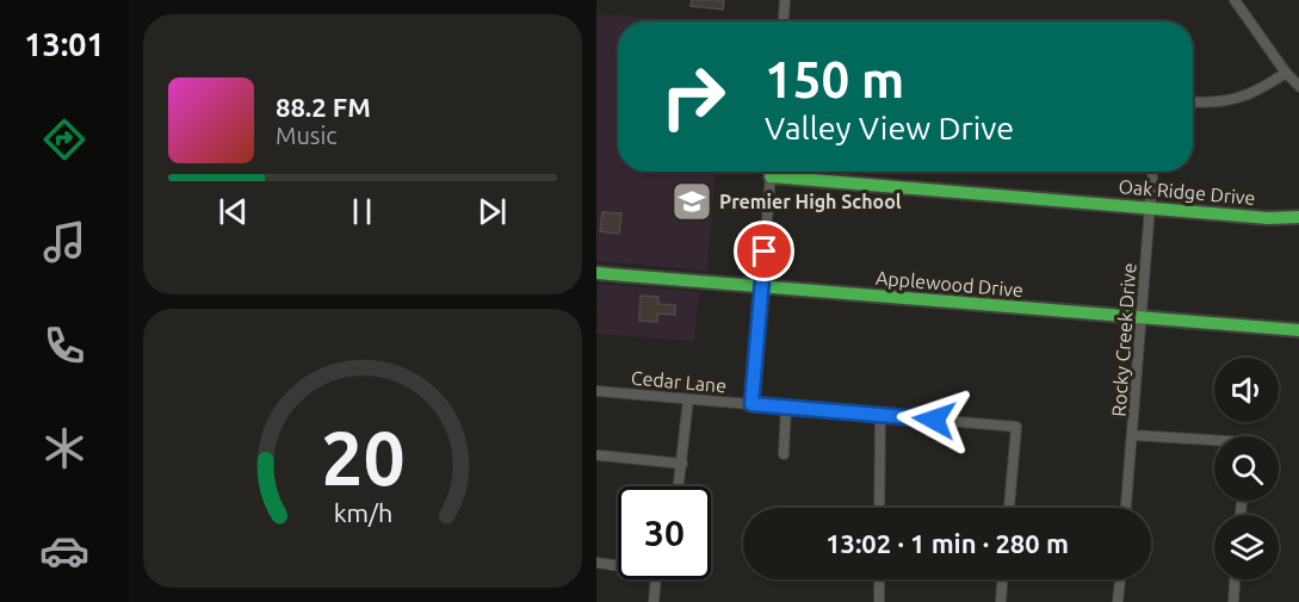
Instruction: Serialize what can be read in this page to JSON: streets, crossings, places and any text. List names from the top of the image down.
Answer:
{
  "streets": {
    "street": [
      "Oak Ridge Drive",
      "Applewood Drive",
      "Rocky Creek Drive",
      "Cedar Lane"
    ]
  },
  "crossings": [
    ["Oak Ridge Drive", "Rocky Creek Drive"],
    ["Applewood Drive", "Rocky Creek Drive"]
  ],
  "places": {
    "school or university": ["Premier High School"]
  },
  "page": {
    "tabs": "13:01",
    "turn": ["150 m", "Valley View Drive"],
    "song": ["88.2 FM", "Music"],
    "limit": "30",
    "trip": "13:02 · 1 min · 280 m",
    "gauge": ["20", "km/h"]
  }
}
